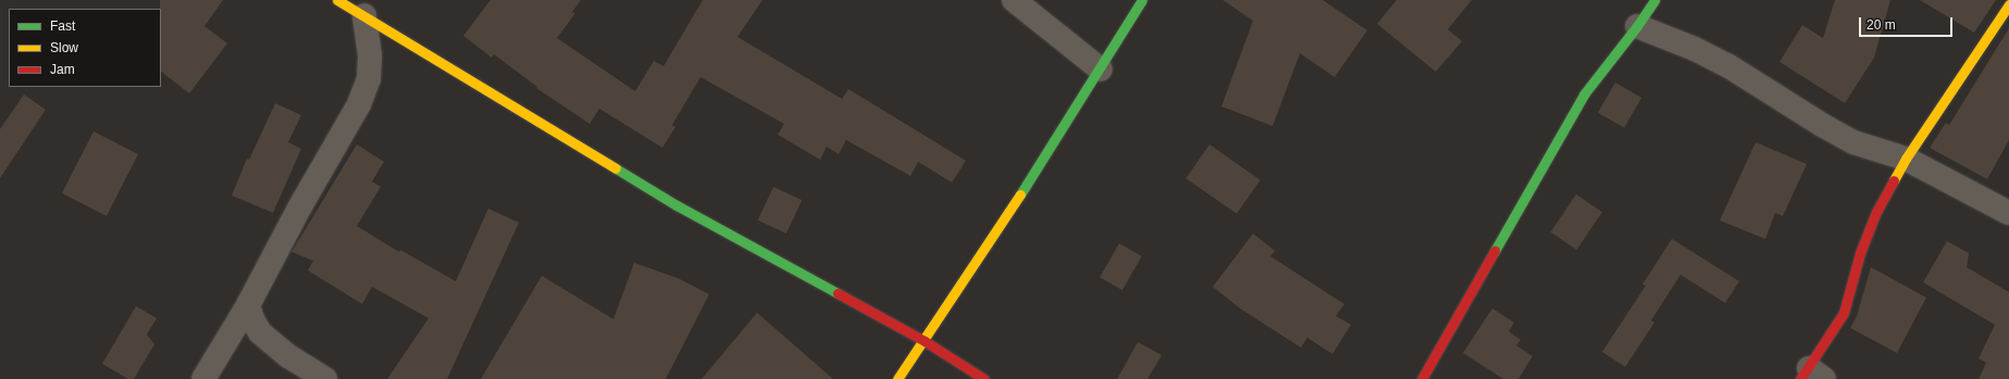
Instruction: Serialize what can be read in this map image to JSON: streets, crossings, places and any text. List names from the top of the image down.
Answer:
{
  "legend": ["Fast", "Slow", "Jam"],
  "scale_bar": "20 m"
}
